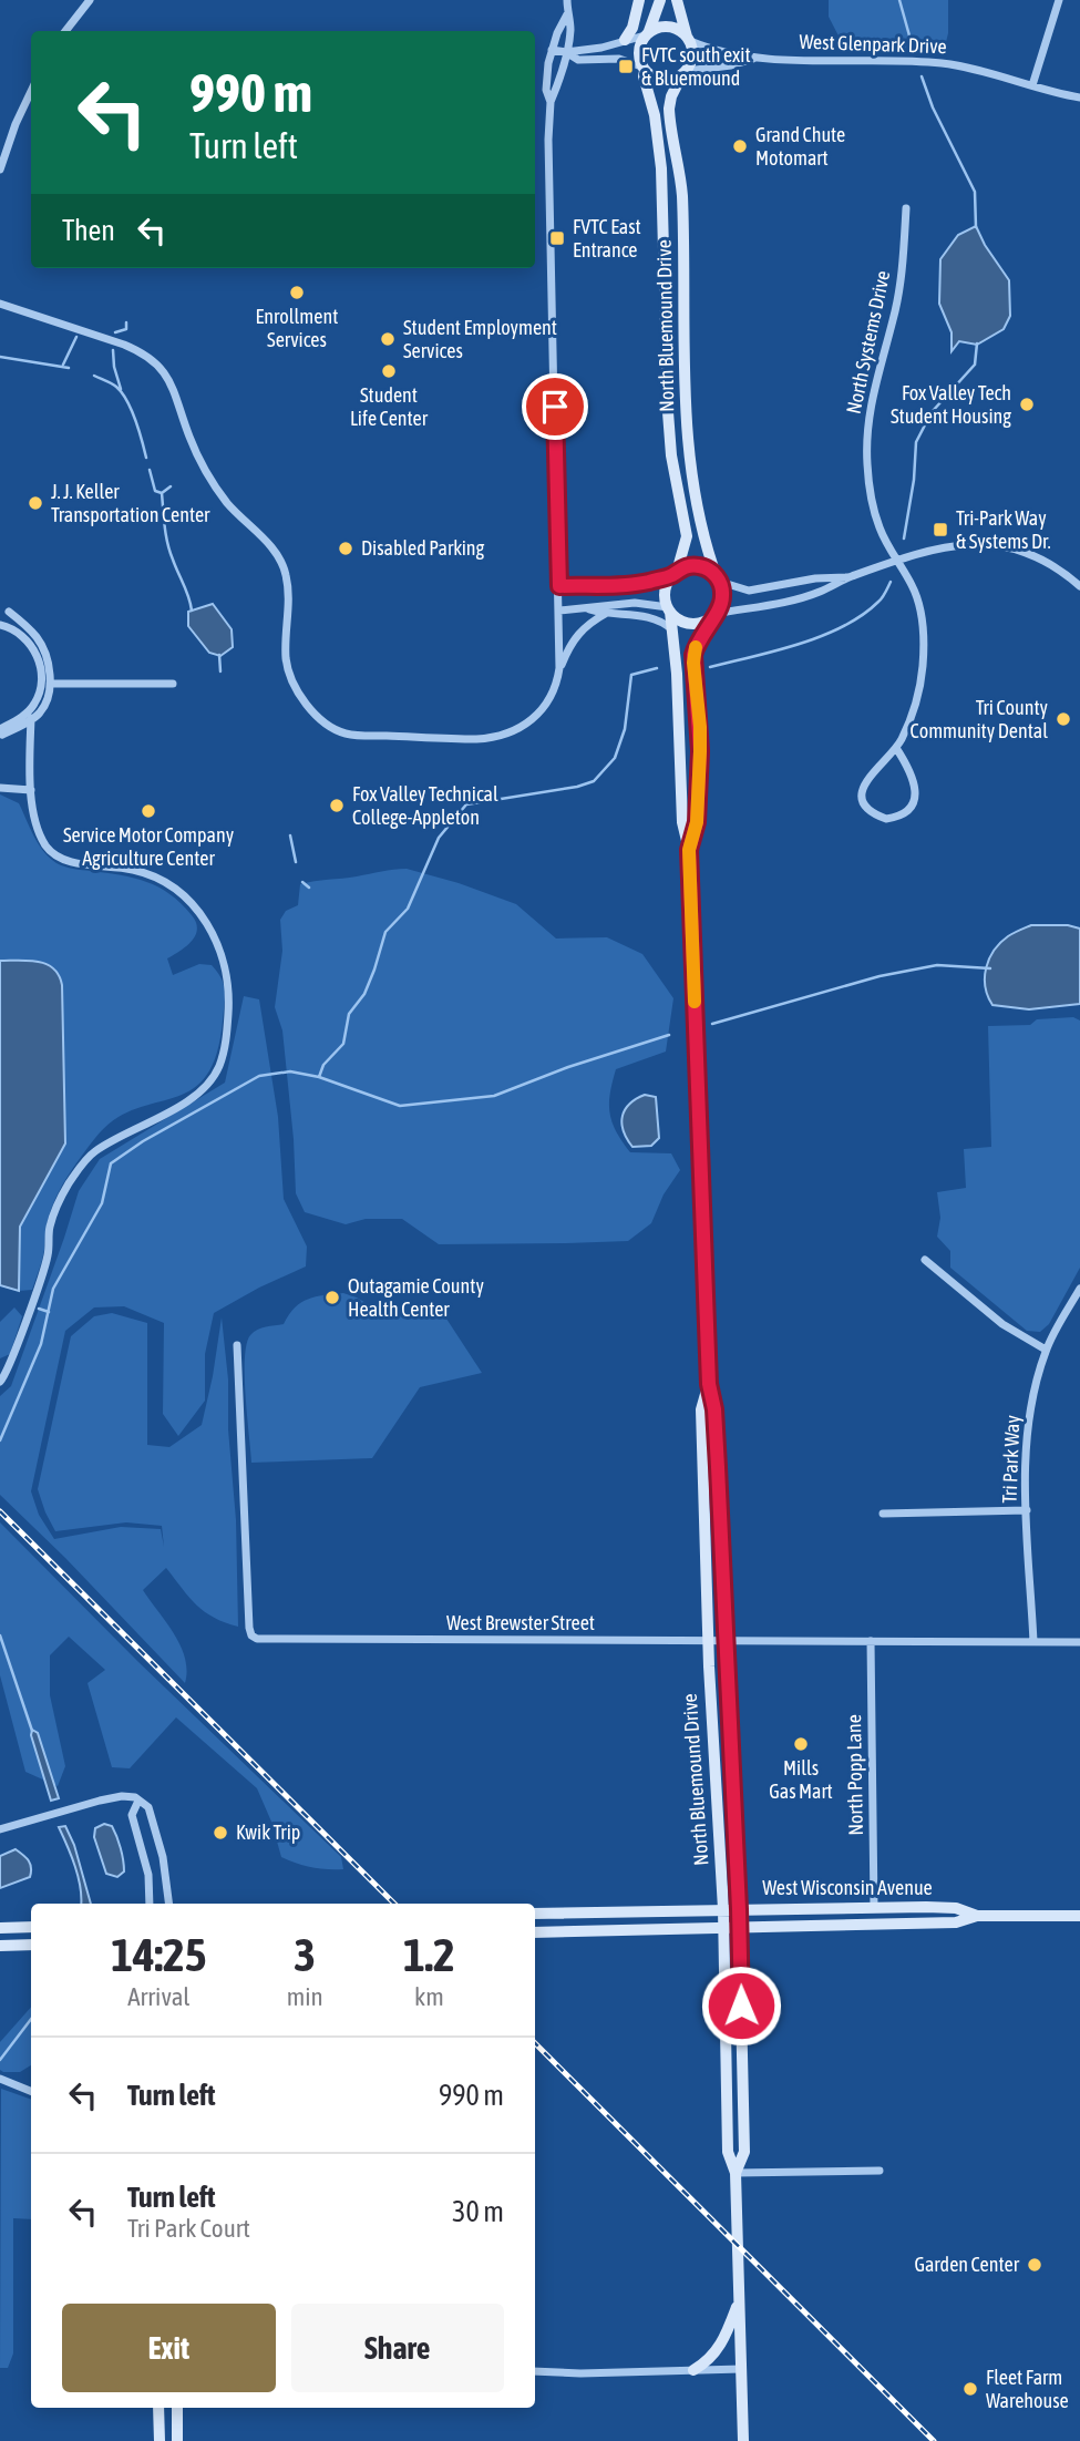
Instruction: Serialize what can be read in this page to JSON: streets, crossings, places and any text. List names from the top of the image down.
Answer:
{
  "streets": {
    "main road": ["North Bluemound Drive", "West Wisconsin Avenue"],
    "street": [
      "West Glenpark Drive",
      "North Systems Drive",
      "Tri Park Way",
      "West Brewster Street",
      "North Popp Lane"
    ]
  },
  "crossings": [
    ["West Glenpark Drive", "North Bluemound Drive"],
    ["North Bluemound Drive", "West Brewster Street"],
    ["North Bluemound Drive", "West Wisconsin Avenue"],
    ["Tri Park Way", "West Brewster Street"],
    ["West Brewster Street", "North Popp Lane"],
    ["North Popp Lane", "West Wisconsin Avenue"]
  ],
  "places": {
    "transit": ["FVTC south exit & Bluemound", "FVTC East Entrance", "Tri-Park Way & Systems Dr."],
    "other": [
      "Grand Chute Motomart",
      "Enrollment Services",
      "Student Employment Services",
      "Student Life Center",
      "Fox Valley Tech Student Housing",
      "J. J. Keller Transportation Center",
      "Disabled Parking",
      "Tri County Community Dental",
      "Fox Valley Technical College-Appleton",
      "Service Motor Company Agriculture Center",
      "Outagamie County Health Center",
      "Mills Gas Mart",
      "Kwik Trip",
      "Garden Center",
      "Fleet Farm Warehouse"
    ]
  },
  "page": {
    "turn": ["990 m", "Turn left"],
    "then": "Then",
    "eta": [
      "14:25",
      "Arrival",
      "3",
      "min",
      "1.2",
      "km"
    ],
    "list": [
      {
        "name": "Turn left",
        "value": "990 m"
      },
      {
        "name": "Turn left",
        "note": "Tri Park Court",
        "value": "30 m"
      }
    ],
    "buttons": ["Exit", "Share"]
  }
}
